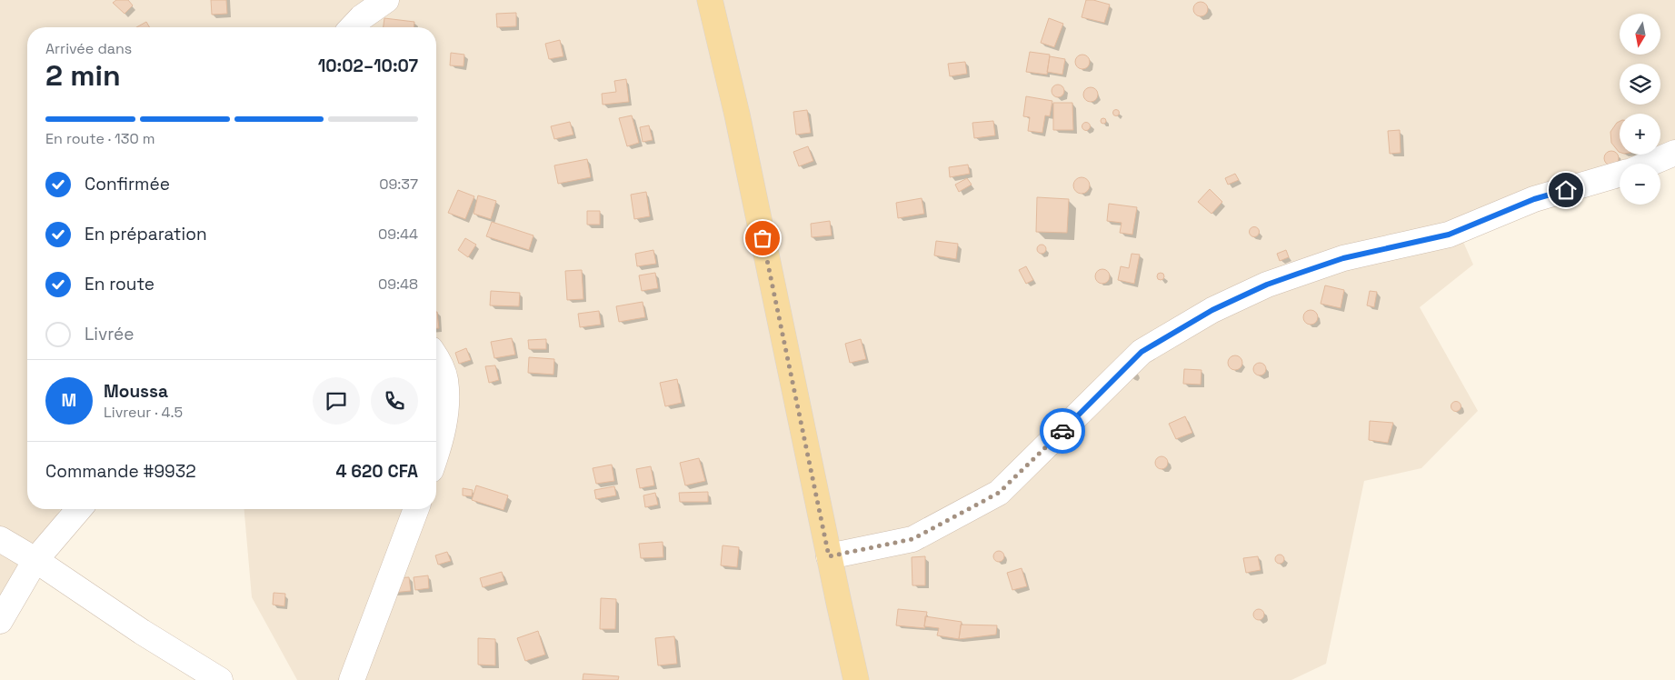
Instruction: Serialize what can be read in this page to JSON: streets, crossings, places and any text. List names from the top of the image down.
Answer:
{
  "north": "bottom",
  "page": {
    "map_buttons": ["+", "−"],
    "heading": ["2 min", "Arrivée dans", "10:02–10:07"],
    "panel": [
      "Moussa",
      "Livreur · 4.5",
      "Commande #9932",
      "4 620 CFA"
    ],
    "bar": "En route · 130 m",
    "list": [
      ["Confirmée", "09:37"],
      ["En préparation", "09:44"],
      ["En route", "09:48"],
      "Livrée"
    ],
    "round": "M"
  }
}
